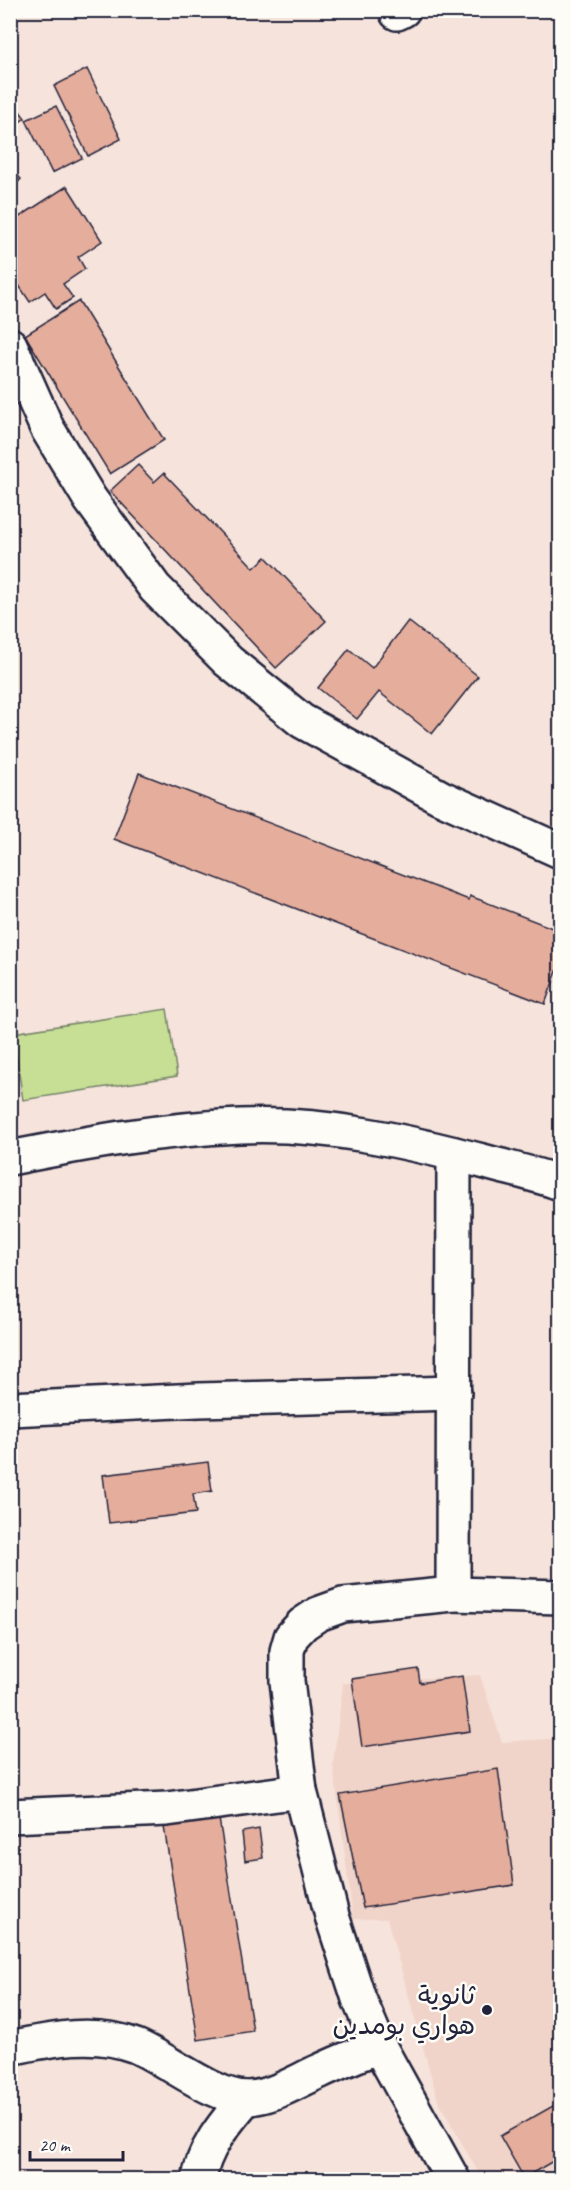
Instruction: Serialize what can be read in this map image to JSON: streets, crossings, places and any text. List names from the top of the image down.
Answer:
{
  "places": ["ثانوية هواري بومدين"],
  "scale_bar": "20 m"
}
